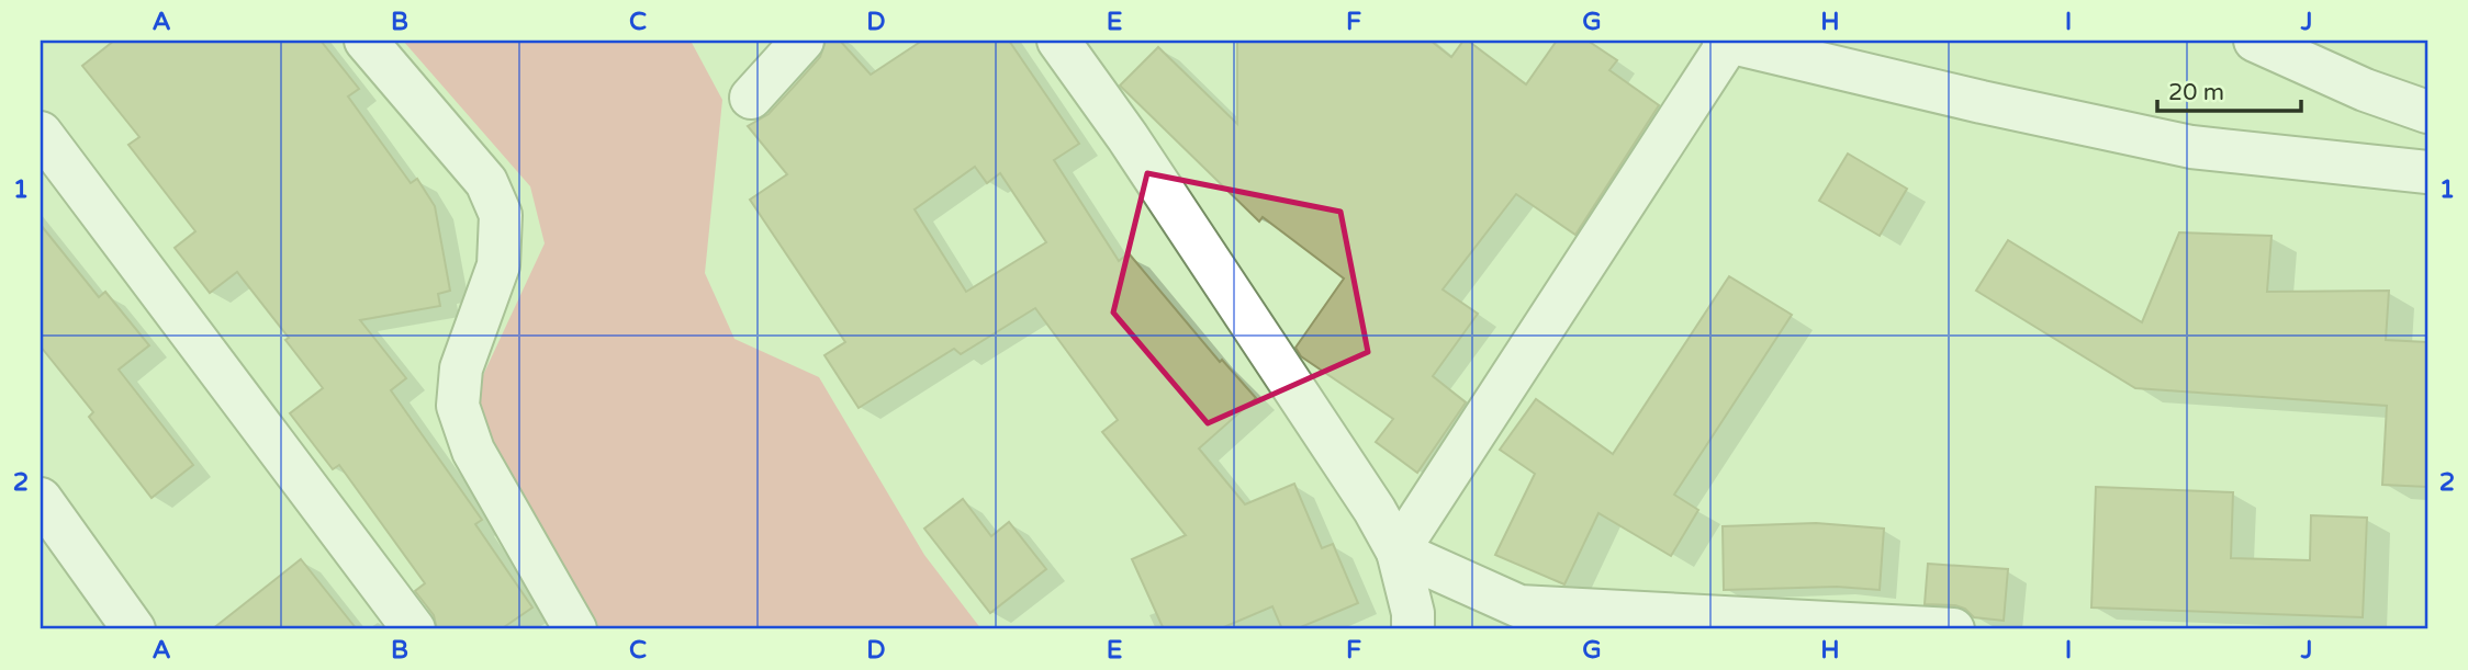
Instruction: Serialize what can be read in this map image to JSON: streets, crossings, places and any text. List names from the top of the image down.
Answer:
{
  "scale_bar": "20 m",
  "grid": {
    "columns": [
      "A",
      "B",
      "C",
      "D",
      "E",
      "F",
      "G",
      "H",
      "I",
      "J"
    ],
    "rows": ["1", "2"]
  }
}
